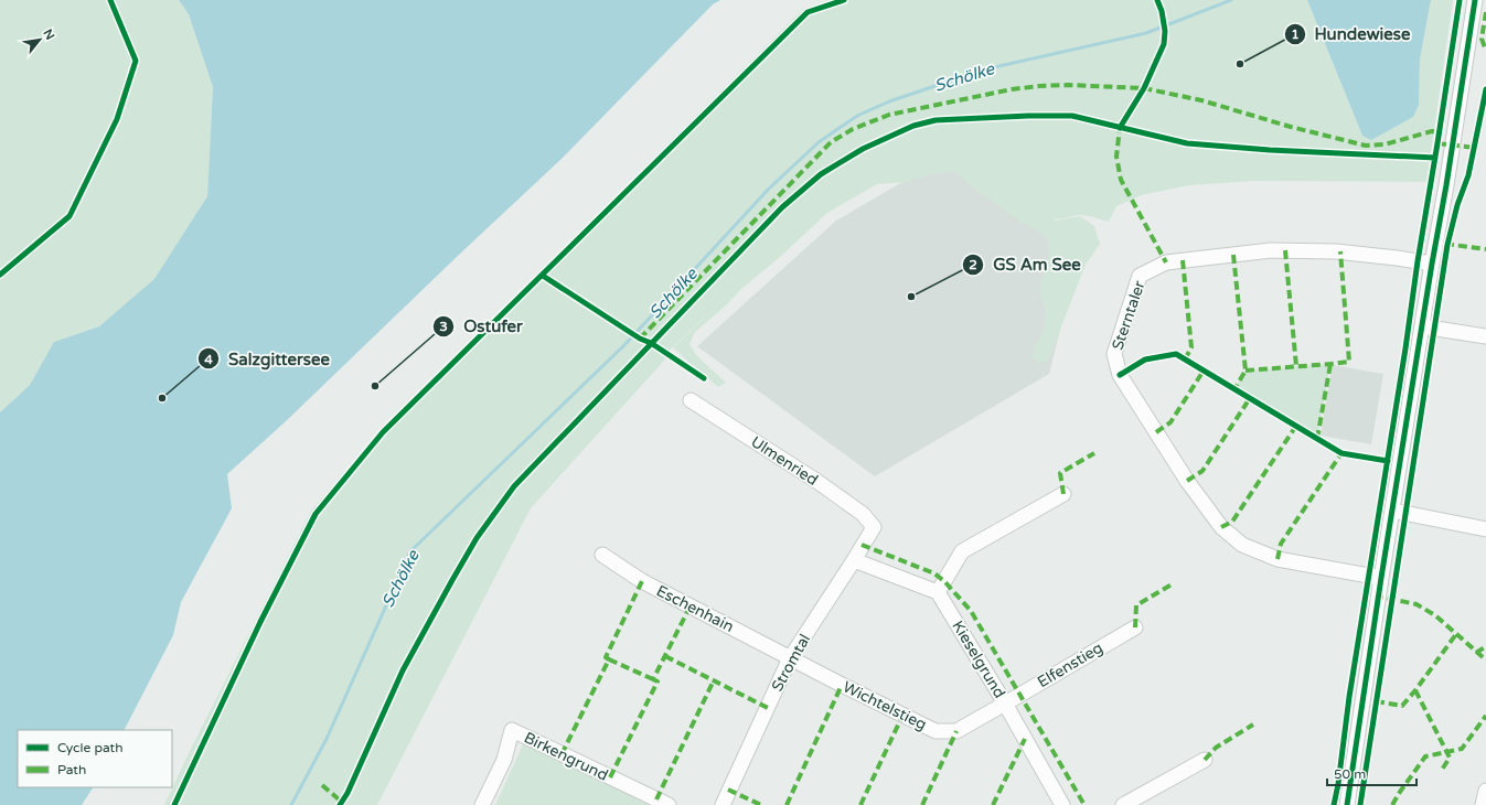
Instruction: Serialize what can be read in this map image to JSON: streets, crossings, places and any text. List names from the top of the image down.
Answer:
{
  "streets": {
    "street": [
      "Sterntaler",
      "Ulmenried",
      "Eschenhain",
      "Kieselgrund",
      "Stromtal",
      "Elfenstieg",
      "Wichtelstieg",
      "Birkengrund"
    ]
  },
  "crossings": [
    ["Ulmenried", "Stromtal"],
    ["Eschenhain", "Stromtal"],
    ["Eschenhain", "Wichtelstieg"],
    ["Kieselgrund", "Elfenstieg"],
    ["Kieselgrund", "Wichtelstieg"],
    ["Stromtal", "Wichtelstieg"],
    ["Elfenstieg", "Wichtelstieg"]
  ],
  "water": ["Schölke"],
  "places": [
    "Hundewiese",
    "GS Am See",
    "Ostufer",
    "Salzgittersee"
  ],
  "legend": ["Cycle path", "Path"],
  "scale_bar": "50 m",
  "north": "top right"
}
